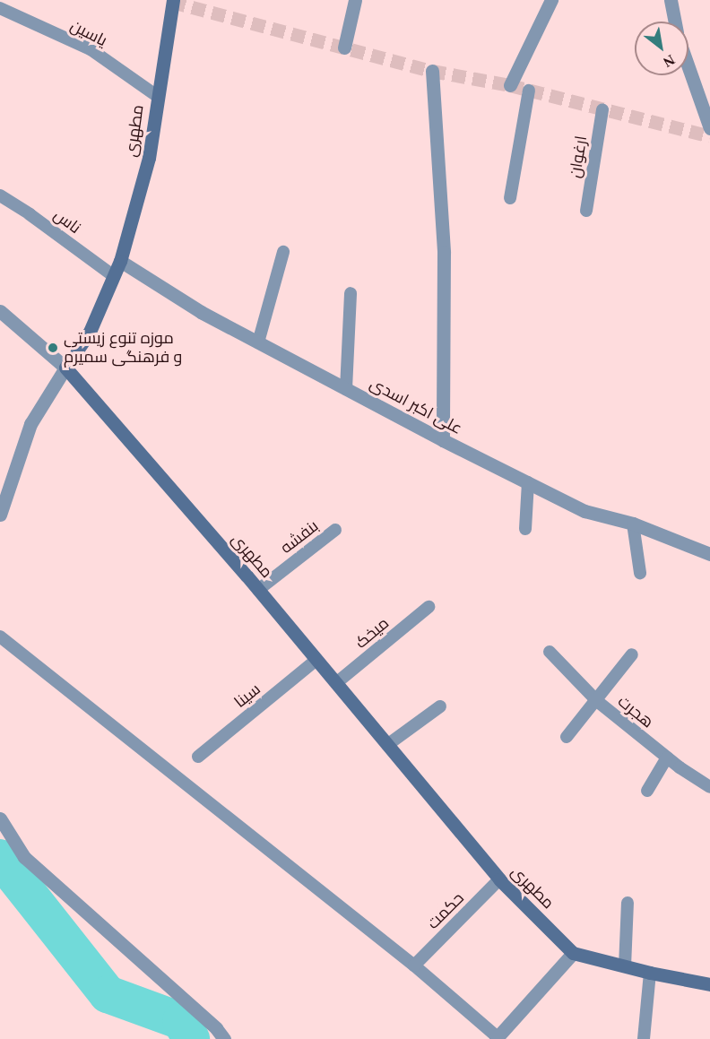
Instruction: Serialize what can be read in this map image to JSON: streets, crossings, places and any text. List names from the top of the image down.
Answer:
{
  "streets": {
    "main road": ["مطهری"],
    "street": ["علی اکبر اسدی"],
    "lane": [
      "یاسین",
      "ارغوان",
      "ناس",
      "بنفشه",
      "میخک",
      "سینا",
      "هجرت",
      "حکمت"
    ]
  },
  "crossings": [
    ["یاسین", "مطهری"],
    ["مطهری", "ناس"],
    ["مطهری", "علی اکبر اسدی"],
    ["مطهری", "بنفشه"],
    ["مطهری", "میخک"],
    ["مطهری", "سینا"],
    ["مطهری", "حکمت"]
  ],
  "places": ["موزه تنوع زیستی و فرهنگی سمیرم"],
  "north": "bottom right"
}
